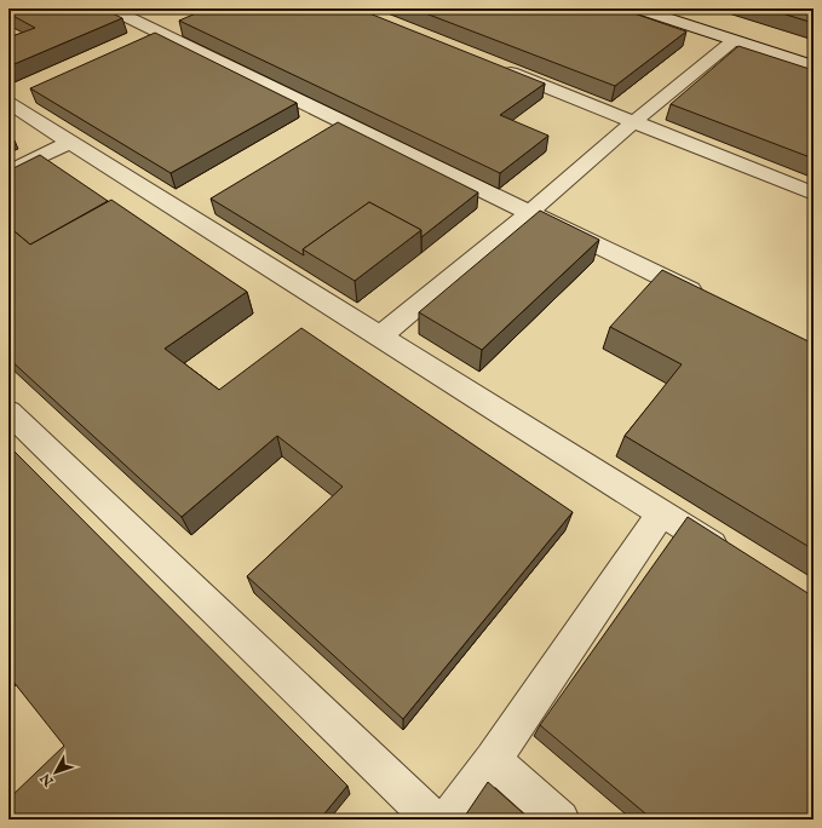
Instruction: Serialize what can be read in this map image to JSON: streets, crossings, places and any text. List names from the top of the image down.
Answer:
{
  "north": "bottom left"
}
